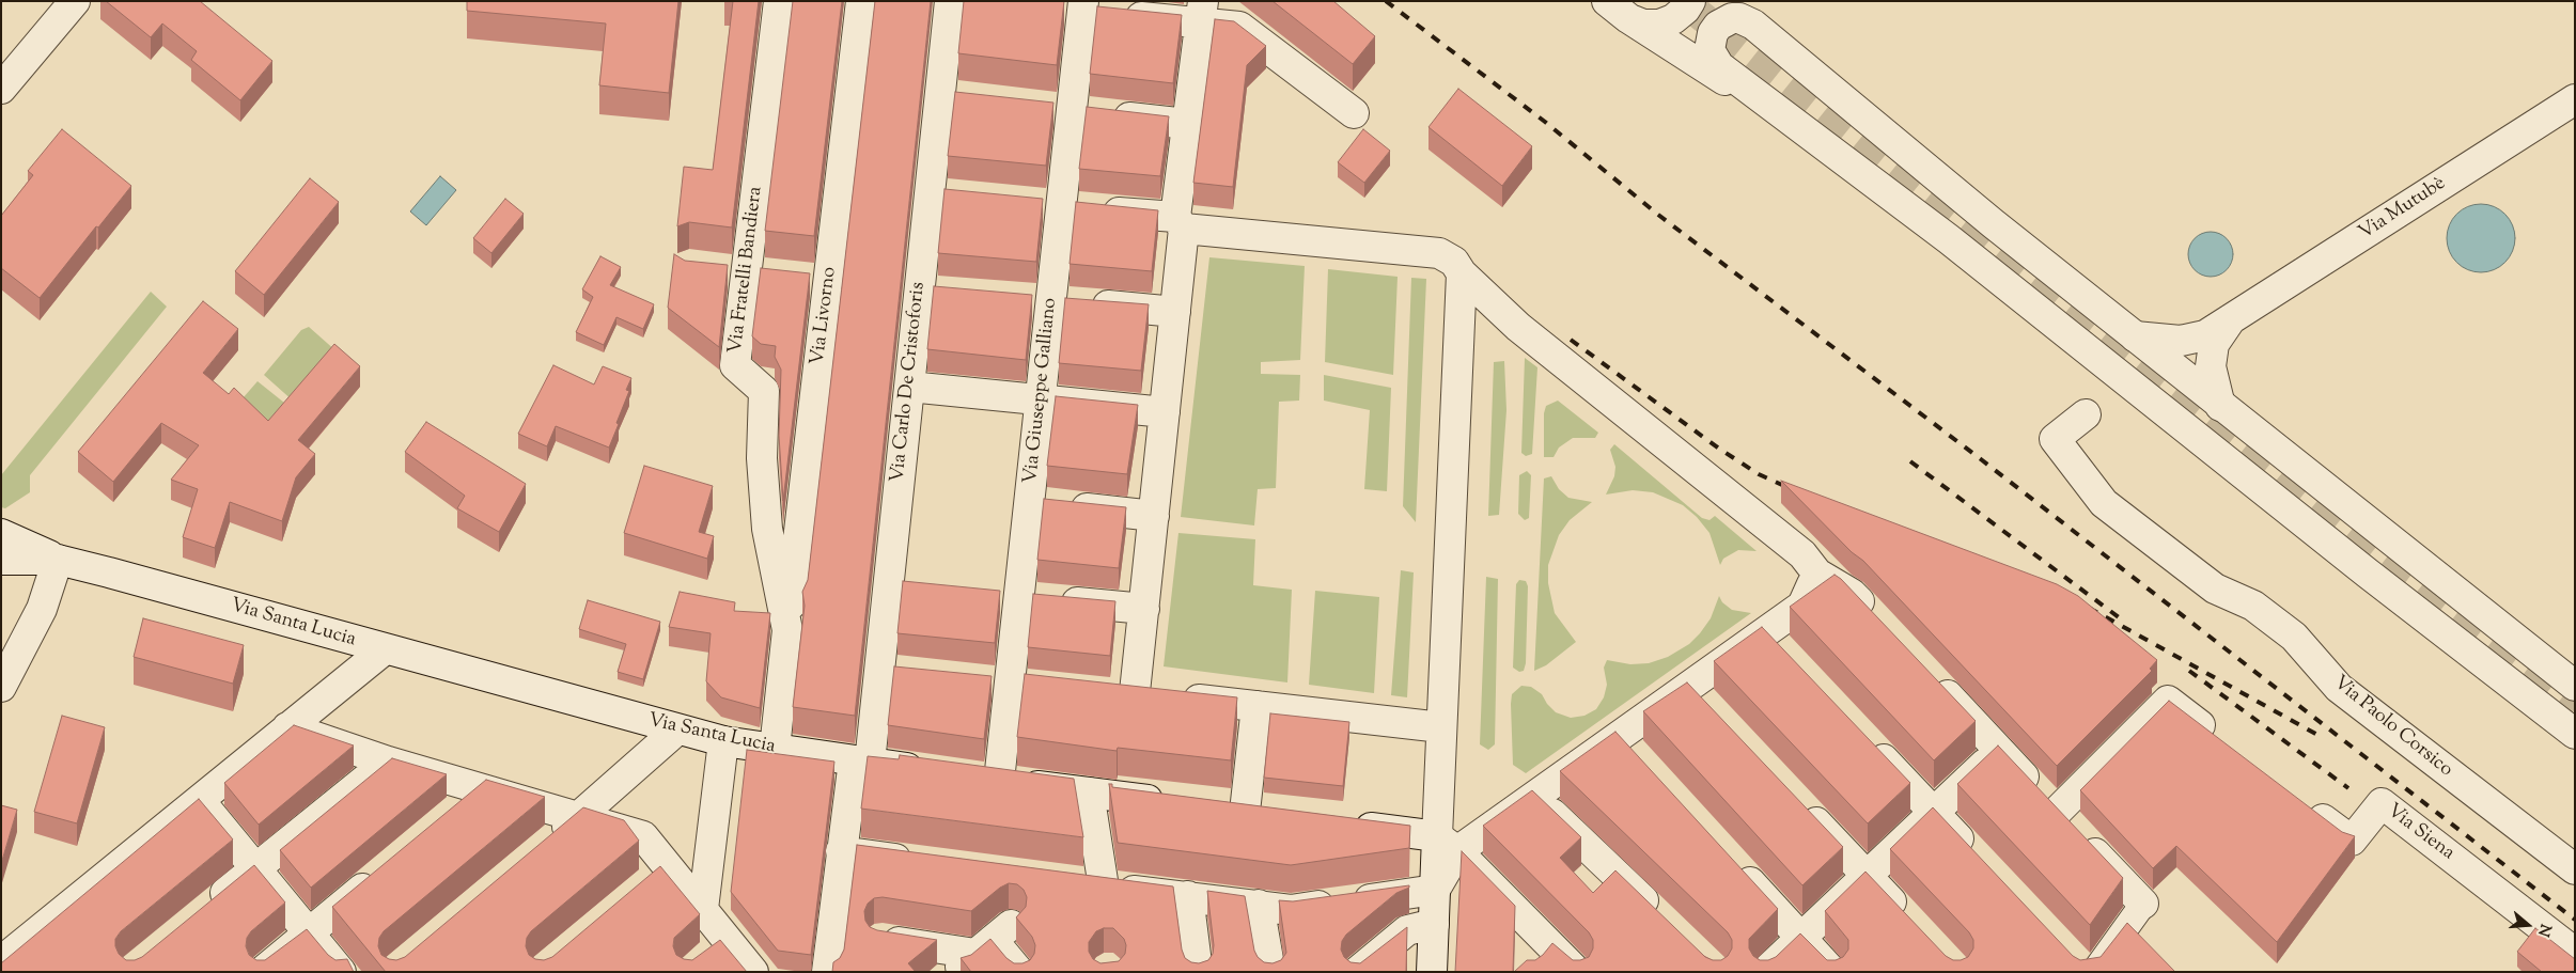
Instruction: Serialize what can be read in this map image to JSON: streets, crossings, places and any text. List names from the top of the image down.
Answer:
{
  "streets": {
    "street": [
      "Via Mutubè",
      "Via Fratelli Bandiera",
      "Via Livorno",
      "Via Carlo De Cristoforis",
      "Via Giuseppe Galliano",
      "Via Santa Lucia",
      "Via Paolo Corsico",
      "Via Siena"
    ]
  },
  "crossings": [
    ["Via Fratelli Bandiera", "Via Livorno"],
    ["Via Fratelli Bandiera", "Via Santa Lucia"],
    ["Via Carlo De Cristoforis", "Via Santa Lucia"]
  ],
  "north": "right"
}
